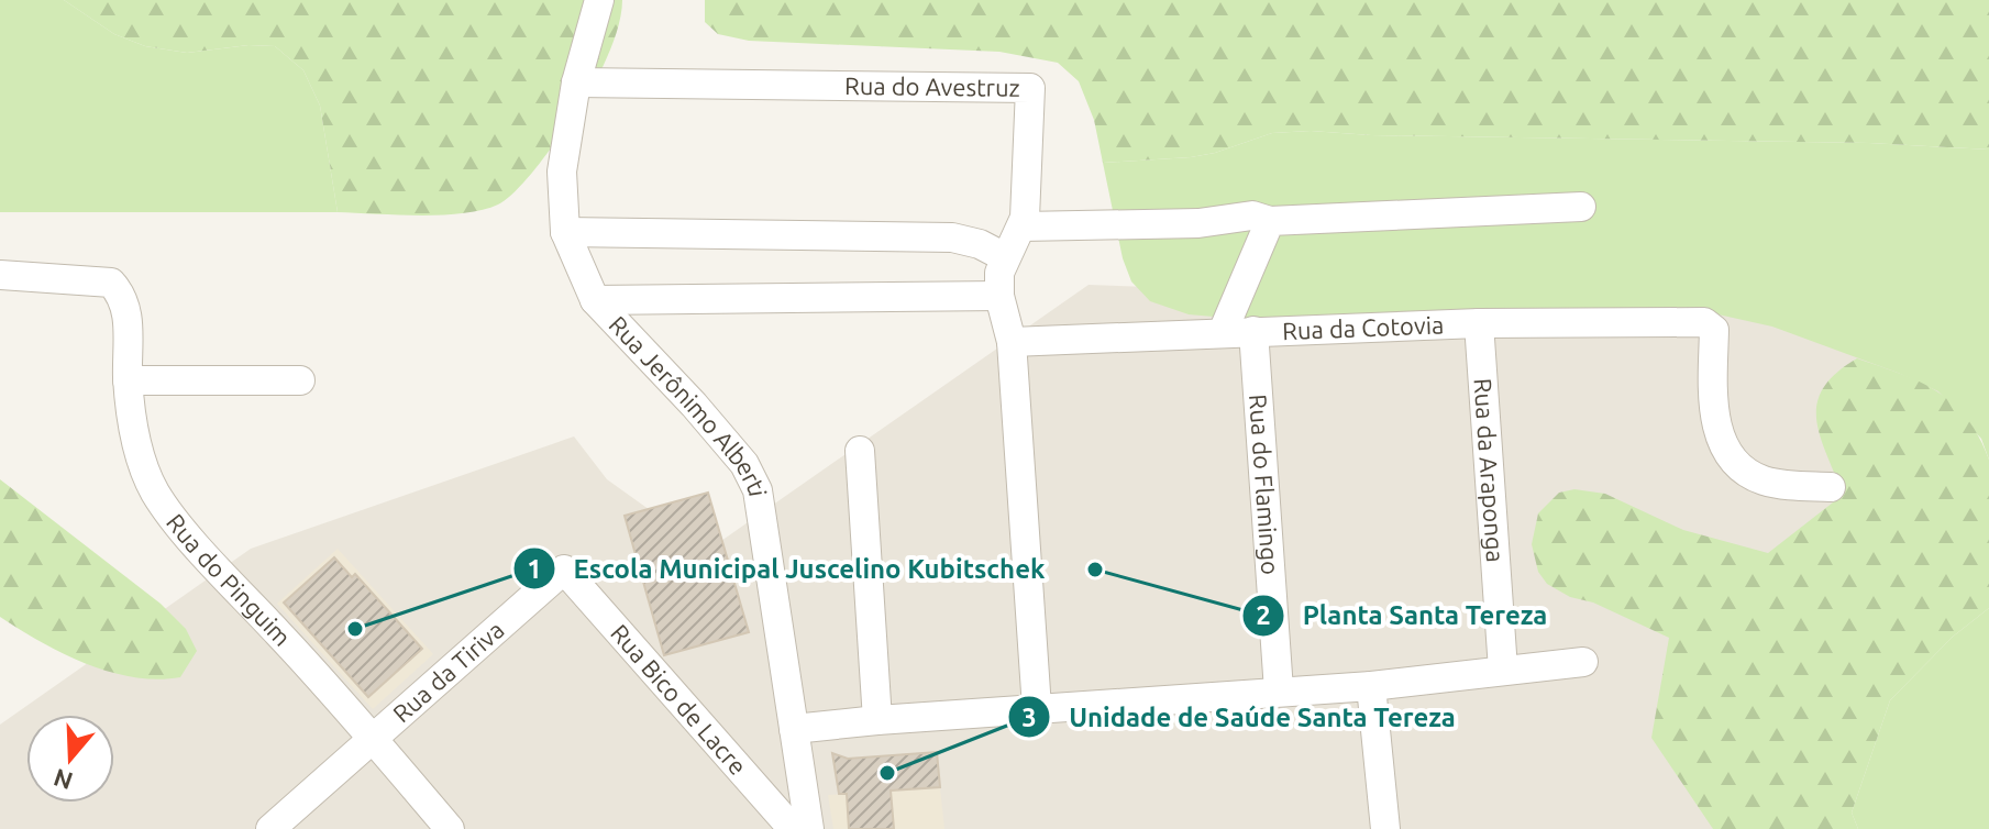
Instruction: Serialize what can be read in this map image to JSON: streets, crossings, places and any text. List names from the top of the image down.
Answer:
{
  "streets": {
    "street": [
      "Rua do Avestruz",
      "Rua da Cotovia",
      "Rua Jerônimo Alberti",
      "Rua da Araponga",
      "Rua do Flamingo",
      "Rua do Pinguim",
      "Rua da Tiriva",
      "Rua Bico de Lacre"
    ]
  },
  "crossings": [
    ["Rua do Avestruz", "Rua da Cotovia"],
    ["Rua do Avestruz", "Rua Jerônimo Alberti"],
    ["Rua da Cotovia", "Rua da Araponga"],
    ["Rua da Cotovia", "Rua do Flamingo"],
    ["Rua do Pinguim", "Rua da Tiriva"],
    ["Rua da Tiriva", "Rua Bico de Lacre"]
  ],
  "places": ["Planta Santa Tereza", "Escola Municipal Juscelino Kubitschek", "Unidade de Saúde Santa Tereza"],
  "north": "bottom"
}
